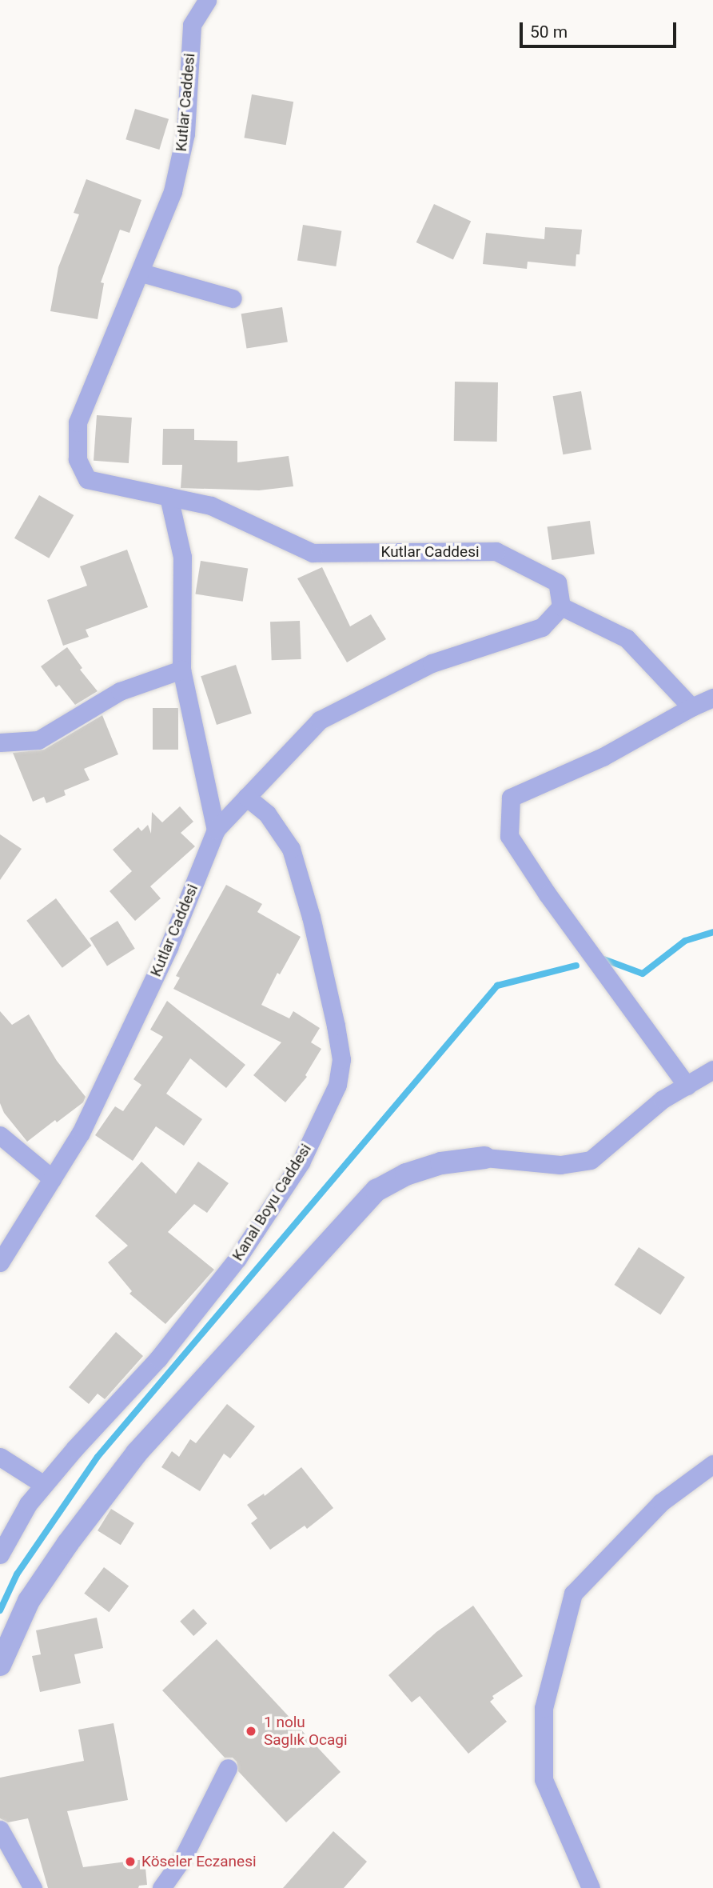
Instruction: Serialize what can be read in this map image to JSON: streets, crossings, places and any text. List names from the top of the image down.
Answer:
{
  "streets": {
    "street": ["Kutlar Caddesi", "Kanal Boyu Caddesi"]
  },
  "crossings": [
    ["Kutlar Caddesi", "Kanal Boyu Caddesi"]
  ],
  "places": ["1 nolu Saglık Ocagi", "Köseler Eczanesi"],
  "scale_bar": "50 m"
}
